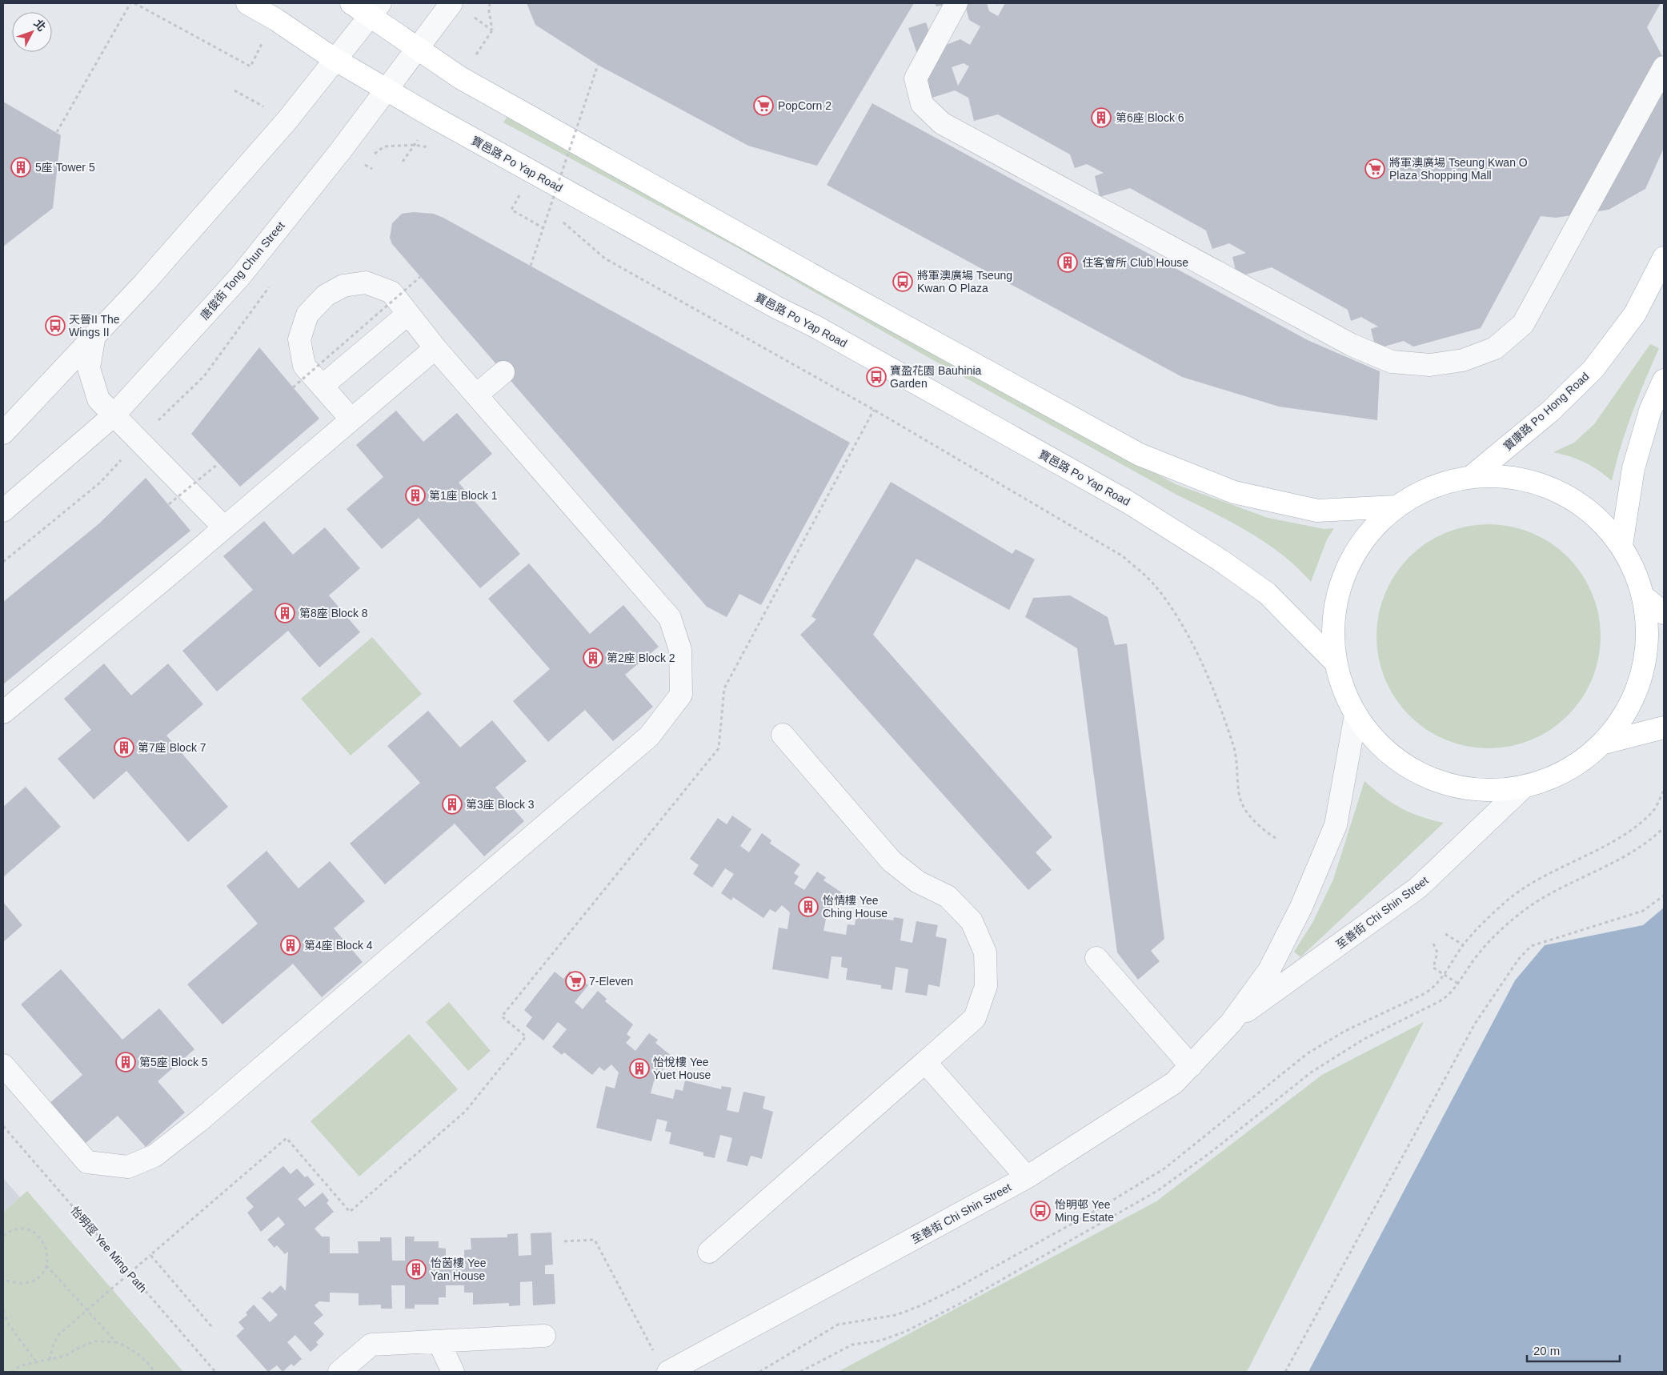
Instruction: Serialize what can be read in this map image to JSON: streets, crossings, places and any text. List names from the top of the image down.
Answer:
{
  "streets": {
    "main road": ["寶邑路 Po Yap Road", "寶康路 Po Hong Road"],
    "street": ["唐俊街 Tong Chun Street", "至善街 Chi Shin Street"],
    "path": ["怡明徑 Yee Ming Path"]
  },
  "crossings": [
    ["寶邑路 Po Yap Road", "唐俊街 Tong Chun Street"],
    ["寶邑路 Po Yap Road", "寶康路 Po Hong Road"],
    ["寶邑路 Po Yap Road", "至善街 Chi Shin Street"]
  ],
  "places": {
    "supermarket": ["PopCorn 2", "將軍澳廣場 Tseung Kwan O Plaza Shopping Mall", "7-Eleven"],
    "building": [
      "第6座 Block 6",
      "5座 Tower 5",
      "住客會所 Club House",
      "第1座 Block 1",
      "第8座 Block 8",
      "第2座 Block 2",
      "第7座 Block 7",
      "第3座 Block 3",
      "怡情樓 Yee Ching House",
      "第4座 Block 4",
      "第5座 Block 5",
      "怡悅樓 Yee Yuet House",
      "怡茵樓 Yee Yan House"
    ],
    "bus stop": [
      "將軍澳廣場 Tseung Kwan O Plaza",
      "天晉II The Wings II",
      "寶盈花園 Bauhinia Garden",
      "怡明邨 Yee Ming Estate"
    ]
  },
  "scale_bar": "20 m",
  "north": "top right"
}
